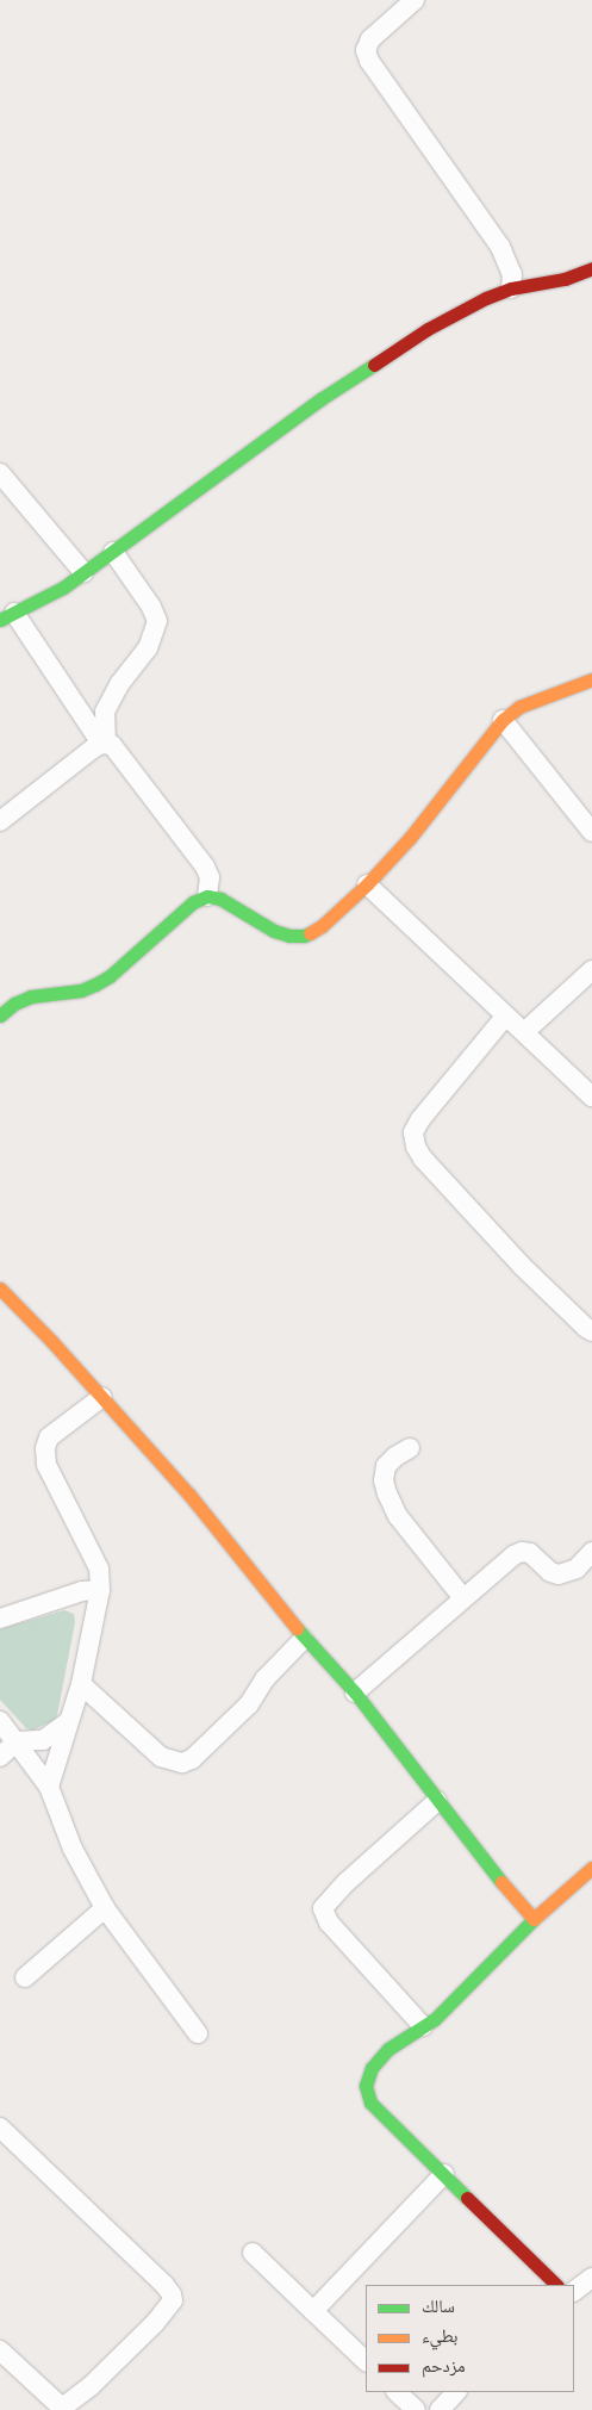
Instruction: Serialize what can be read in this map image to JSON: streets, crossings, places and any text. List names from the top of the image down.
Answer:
{
  "legend": ["سالك", "بطيء", "مزدحم"]
}
